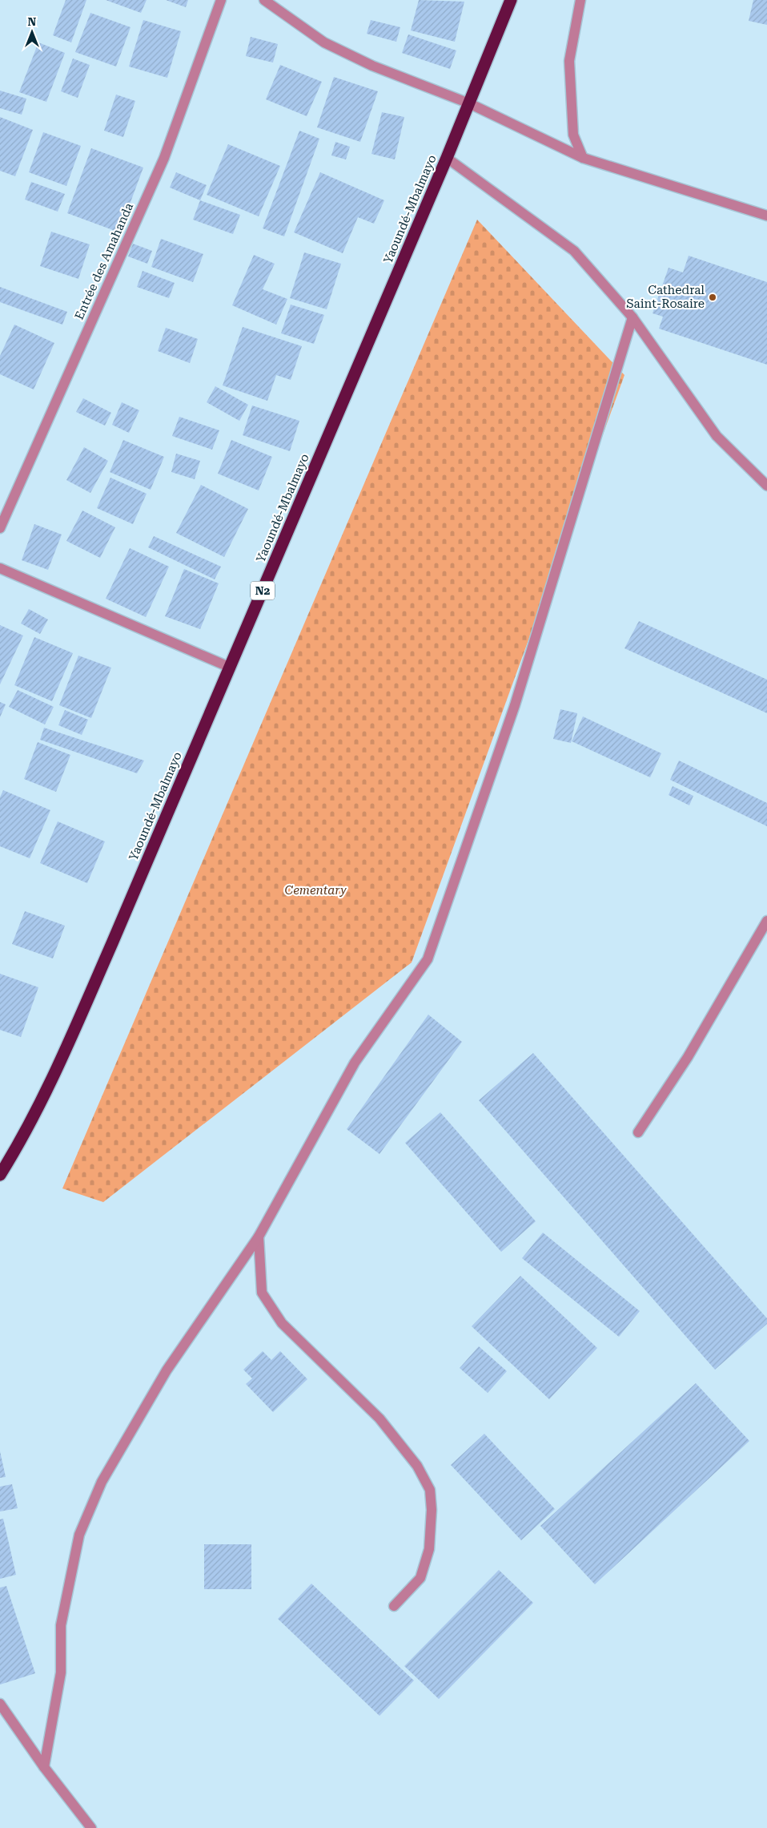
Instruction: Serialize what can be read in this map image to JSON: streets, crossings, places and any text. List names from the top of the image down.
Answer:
{
  "streets": {
    "highway": ["Yaoundé-Mbalmayo", "N2"],
    "street": ["Entrée des Amahanda"]
  },
  "parks": ["Cementary"],
  "places": ["Cathedral Saint-Rosaire"],
  "north": "top"
}
